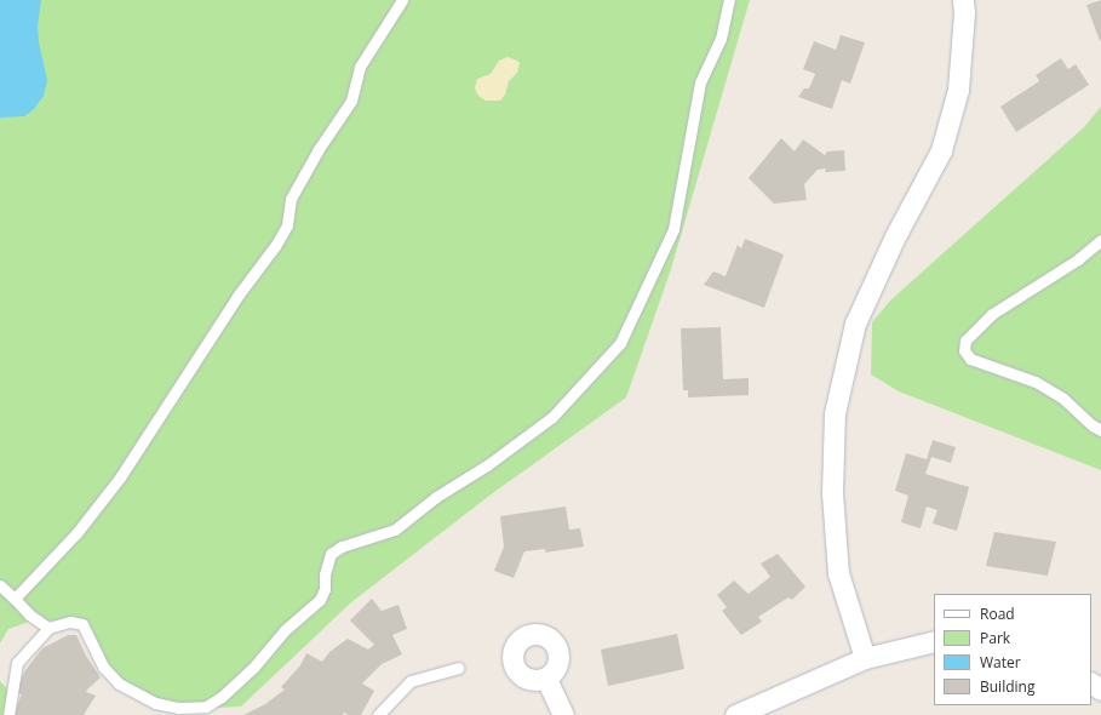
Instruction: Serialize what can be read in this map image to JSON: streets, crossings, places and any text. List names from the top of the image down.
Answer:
{
  "legend": [
    "Road",
    "Park",
    "Water",
    "Building"
  ]
}
